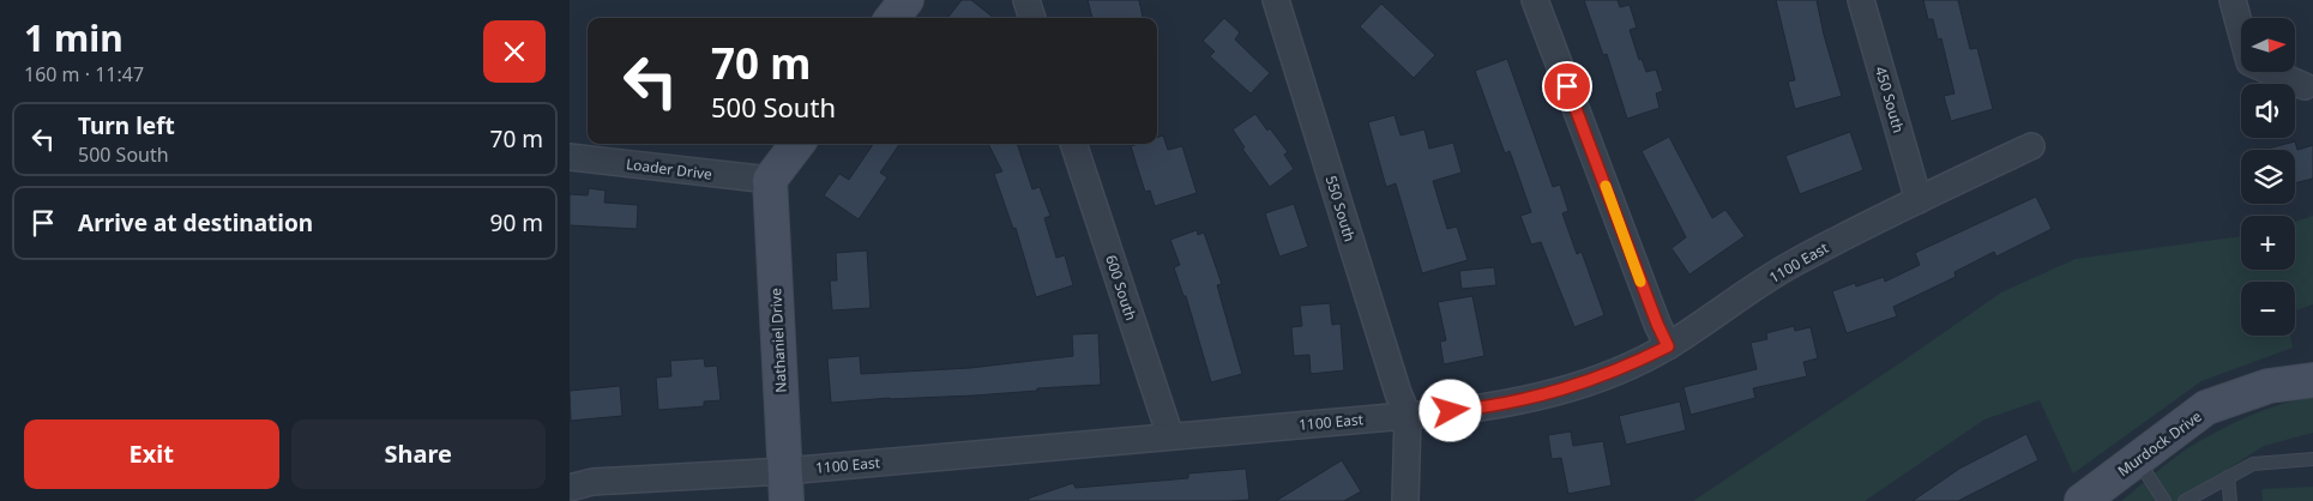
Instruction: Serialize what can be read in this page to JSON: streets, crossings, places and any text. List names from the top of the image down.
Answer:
{
  "streets": {
    "street": [
      "450 South",
      "Loader Drive",
      "550 South",
      "1100 East",
      "600 South",
      "Nathaniel Drive",
      "Murdock Drive"
    ]
  },
  "crossings": [
    ["450 South", "1100 East"],
    ["Loader Drive", "Nathaniel Drive"],
    ["550 South", "1100 East"],
    ["1100 East", "600 South"],
    ["1100 East", "Nathaniel Drive"]
  ],
  "north": "right",
  "page": {
    "heading": ["1 min", "160 m · 11:47"],
    "map_buttons": ["+", "−"],
    "turn": ["70 m", "500 South"],
    "list": [
      {
        "name": "Turn left",
        "note": "500 South",
        "value": "70 m"
      },
      {
        "name": "Arrive at destination",
        "value": "90 m"
      }
    ],
    "buttons": ["Exit", "Share"]
  }
}
